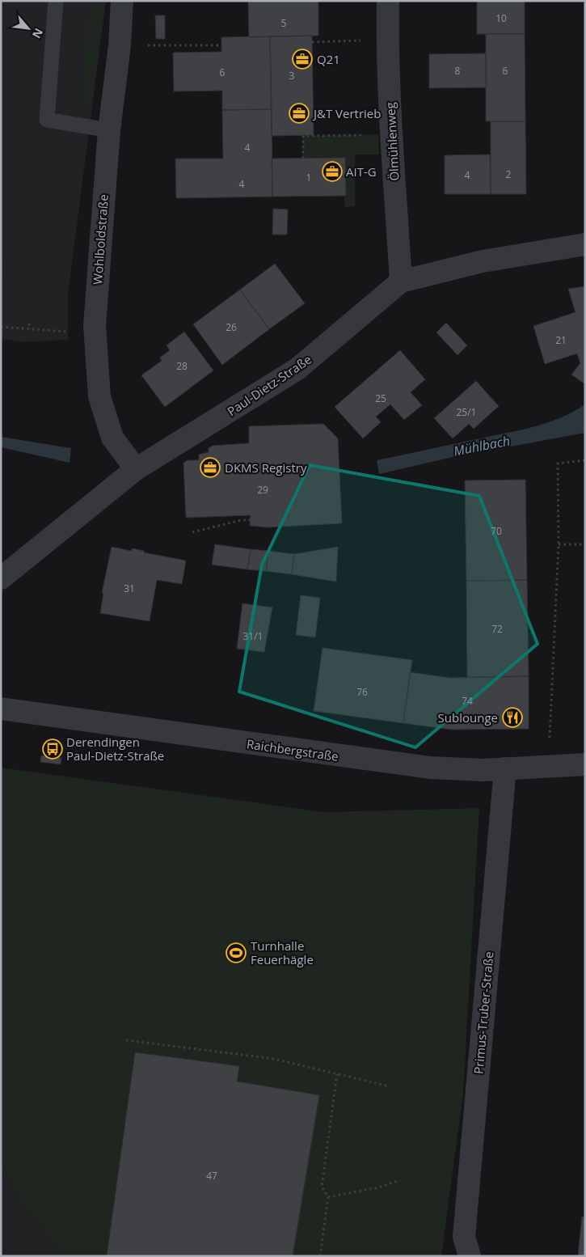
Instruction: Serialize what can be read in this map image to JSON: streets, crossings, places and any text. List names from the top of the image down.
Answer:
{
  "streets": {
    "street": [
      "Ölmühlenweg",
      "Wohlboldstraße",
      "Paul-Dietz-Straße",
      "Raichbergstraße",
      "Primus-Truber-Straße"
    ]
  },
  "crossings": [
    ["Ölmühlenweg", "Paul-Dietz-Straße"],
    ["Wohlboldstraße", "Paul-Dietz-Straße"],
    ["Raichbergstraße", "Primus-Truber-Straße"]
  ],
  "water": ["Mühlbach"],
  "places": {
    "office": [
      "Q21",
      "J&T Vertrieb",
      "AIT-G",
      "DKMS Registry"
    ],
    "restaurant": ["Sublounge"],
    "bus stop": ["Derendingen Paul-Dietz-Straße"],
    "sports": ["Turnhalle Feuerhägle"]
  },
  "house_numbers": [
    "10",
    "5",
    "8",
    "6",
    "6",
    "3",
    "4",
    "2",
    "4",
    "1",
    "4",
    "26",
    "21",
    "28",
    "25",
    "25/1",
    "29",
    "70",
    "31",
    "72",
    "31/1",
    "76",
    "74",
    "47"
  ],
  "north": "bottom right"
}
